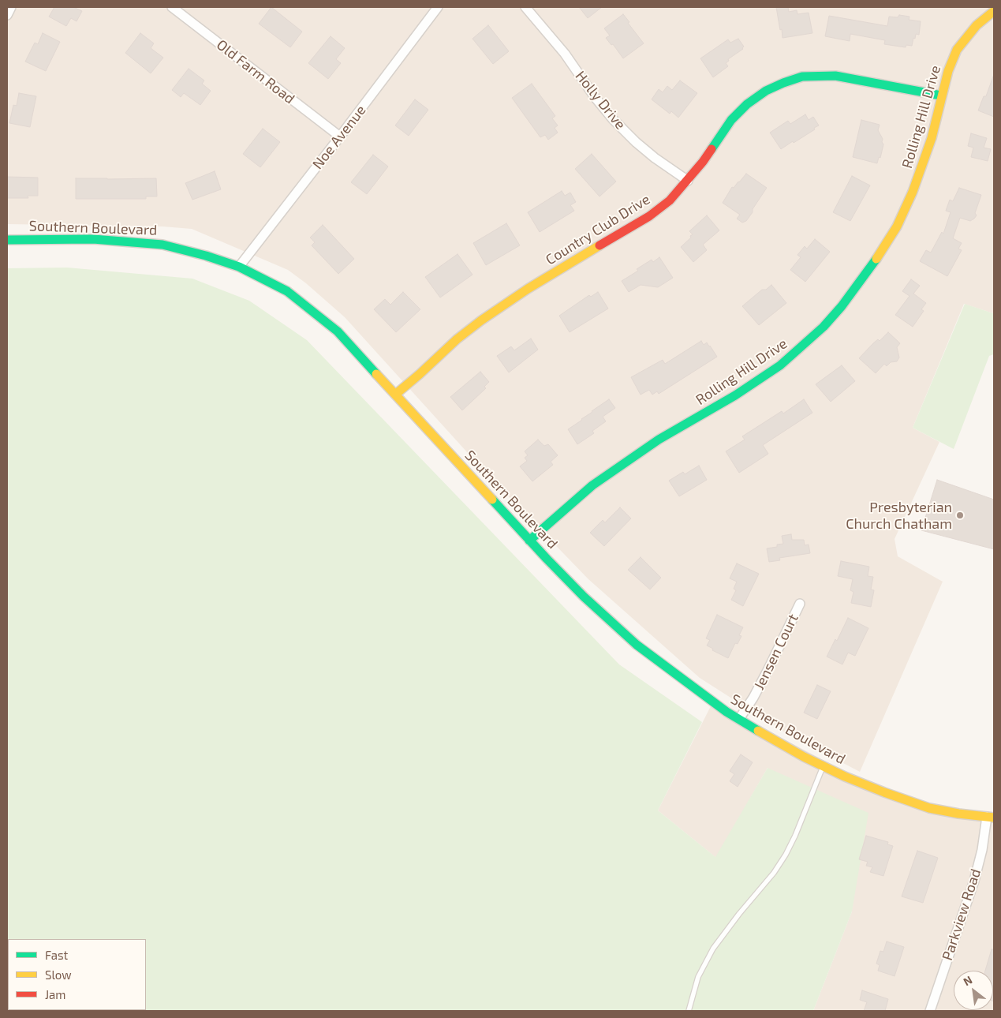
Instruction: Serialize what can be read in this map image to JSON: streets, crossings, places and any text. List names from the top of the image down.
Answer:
{
  "streets": {
    "street": [
      "Old Farm Road",
      "Holly Drive",
      "Rolling Hill Drive",
      "Noe Avenue",
      "Southern Boulevard",
      "Country Club Drive",
      "Jensen Court",
      "Parkview Road"
    ]
  },
  "crossings": [
    ["Old Farm Road", "Noe Avenue"],
    ["Holly Drive", "Country Club Drive"],
    ["Rolling Hill Drive", "Southern Boulevard"],
    ["Rolling Hill Drive", "Country Club Drive"],
    ["Noe Avenue", "Southern Boulevard"],
    ["Southern Boulevard", "Country Club Drive"],
    ["Southern Boulevard", "Jensen Court"],
    ["Southern Boulevard", "Parkview Road"]
  ],
  "places": ["Presbyterian Church Chatham"],
  "legend": ["Fast", "Slow", "Jam"],
  "north": "top left"
}
